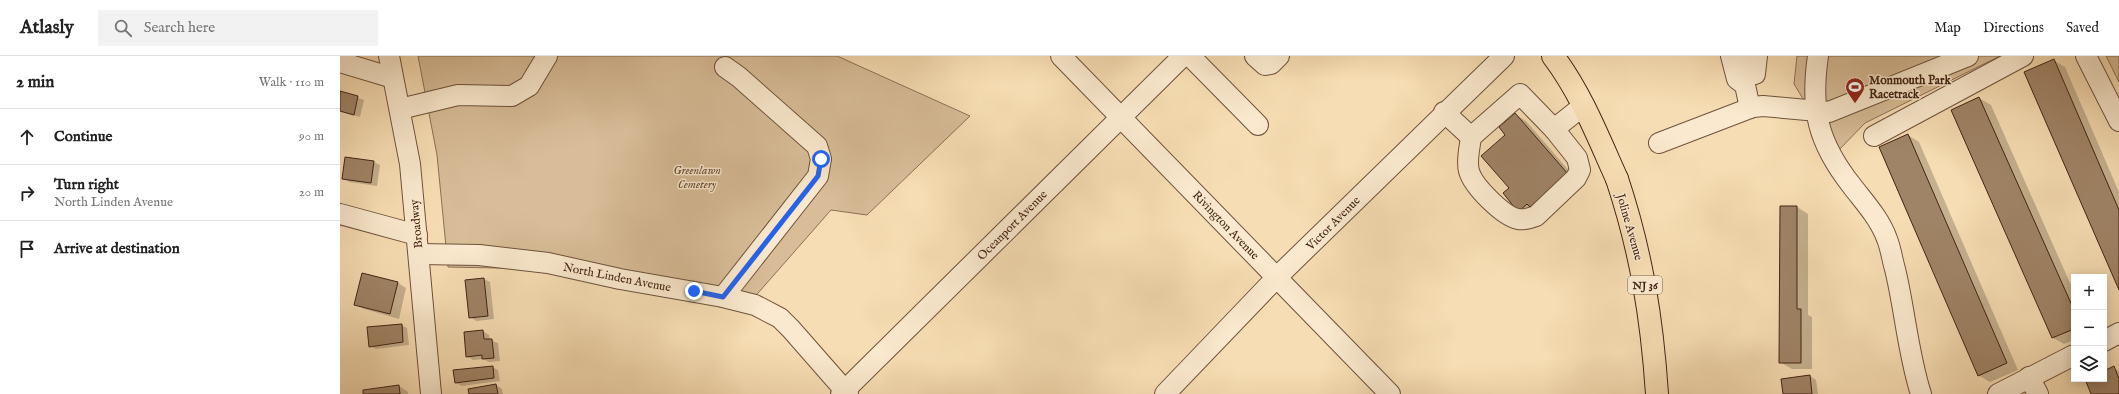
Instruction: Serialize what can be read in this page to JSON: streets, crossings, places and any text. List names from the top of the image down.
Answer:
{
  "streets": {
    "main road": ["Joline Avenue", "NJ 36"],
    "street": [
      "Victor Avenue",
      "Broadway",
      "Oceanport Avenue",
      "Rivington Avenue",
      "North Linden Avenue"
    ]
  },
  "crossings": [
    ["Victor Avenue", "Rivington Avenue"],
    ["Broadway", "North Linden Avenue"],
    ["Oceanport Avenue", "Rivington Avenue"],
    ["Oceanport Avenue", "North Linden Avenue"],
    ["Joline Avenue", "NJ 36"]
  ],
  "parks": ["Greenlawn Cemetery"],
  "places": {
    "sports": ["Monmouth Park Racetrack"]
  },
  "page": {
    "header": "Atlasly",
    "search": "Search here",
    "nav": ["Map", "Directions", "Saved"],
    "heading": ["2 min", "Walk · 110 m"],
    "list": [
      ["Continue", "90 m"],
      ["Turn right", "North Linden Avenue", "20 m"],
      "Arrive at destination"
    ],
    "map_buttons": ["+", "−"]
  }
}
